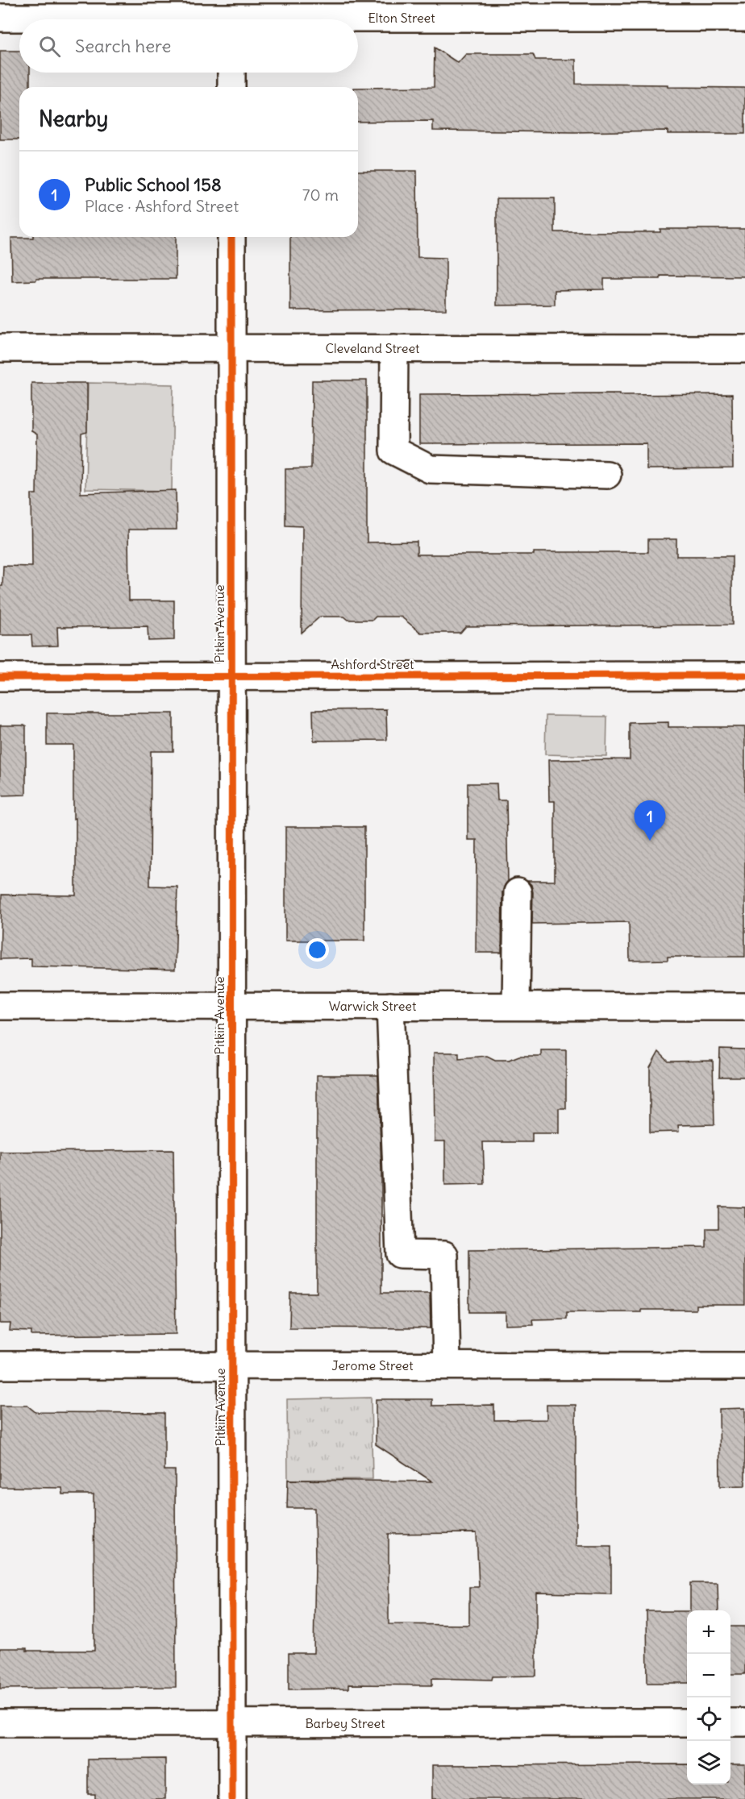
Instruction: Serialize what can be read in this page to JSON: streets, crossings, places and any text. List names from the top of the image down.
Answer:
{
  "streets": {
    "street": [
      "Elton Street",
      "Cleveland Street",
      "Pitkin Avenue",
      "Ashford Street",
      "Warwick Street",
      "Jerome Street",
      "Barbey Street"
    ]
  },
  "crossings": [
    ["Cleveland Street", "Pitkin Avenue"],
    ["Pitkin Avenue", "Ashford Street"],
    ["Pitkin Avenue", "Warwick Street"],
    ["Pitkin Avenue", "Jerome Street"],
    ["Pitkin Avenue", "Barbey Street"]
  ],
  "page": {
    "search": "Search here",
    "heading": "Nearby",
    "list": [
      {
        "mark": "1",
        "name": "Public School 158",
        "note": "Place · Ashford Street",
        "value": "70 m"
      }
    ],
    "pins": "1",
    "map_buttons": ["+", "−"]
  }
}
